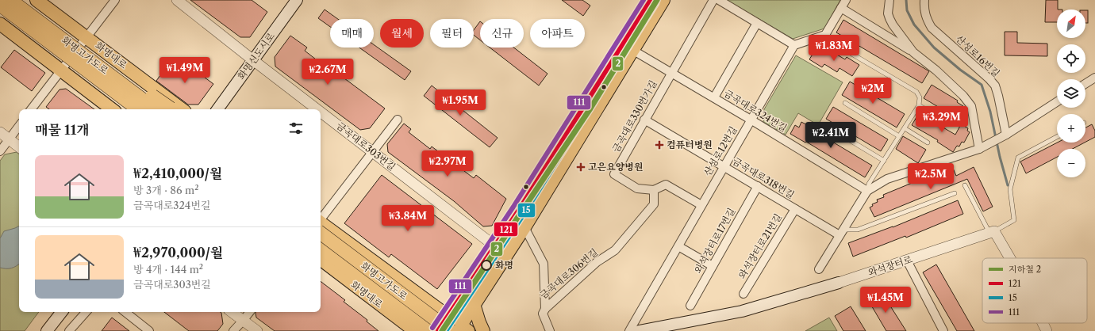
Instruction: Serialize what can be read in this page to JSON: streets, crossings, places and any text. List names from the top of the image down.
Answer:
{
  "streets": {
    "highway": ["화명고가도로"],
    "main road": ["화명대로", "화명신도시로", "와석장터로"],
    "street": [
      "산성로16번길",
      "금곡대로324번길",
      "금곡대로330번가길",
      "금곡대로303번길",
      "산성로12번길",
      "금곡대로318번길",
      "와석장터로17번길",
      "와석장터로21번길",
      "금곡대로306번길"
    ]
  },
  "crossings": [
    ["화명신도시로", "금곡대로303번길"],
    ["금곡대로324번길", "금곡대로330번가길"],
    ["금곡대로324번길", "산성로12번길"],
    ["금곡대로330번가길", "산성로12번길"],
    ["금곡대로330번가길", "금곡대로318번길"],
    ["금곡대로330번가길", "금곡대로306번길"],
    ["산성로12번길", "금곡대로318번길"],
    ["금곡대로318번길", "와석장터로17번길"],
    ["금곡대로318번길", "와석장터로21번길"]
  ],
  "places": {
    "health": ["컴퓨터병원", "고은요양병원"],
    "other": ["화명"]
  },
  "lines": [
    "metro line 2",
    "transit line 121",
    "transit line 111",
    "transit line 15"
  ],
  "legend": [
    "지하철 2",
    "121",
    "15",
    "111"
  ],
  "north": "top right",
  "page": {
    "map_buttons": ["+", "−"],
    "chip": [
      "매매",
      "월세",
      "필터",
      "신규",
      "아파트"
    ],
    "price": [
      "₩1.83M",
      "₩1.49M",
      "₩2.67M",
      "₩2M",
      "₩1.95M",
      "₩3.29M",
      "₩2.41M",
      "₩2.97M",
      "₩2.5M",
      "₩3.84M",
      "₩1.45M"
    ],
    "heading": "매물 11개",
    "list": [
      {
        "name": "₩2,410,000/월",
        "note": "방 3개 · 86 m² · 금곡대로324번길"
      },
      {
        "name": "₩2,970,000/월",
        "note": "방 4개 · 144 m² · 금곡대로303번길"
      }
    ]
  }
}
